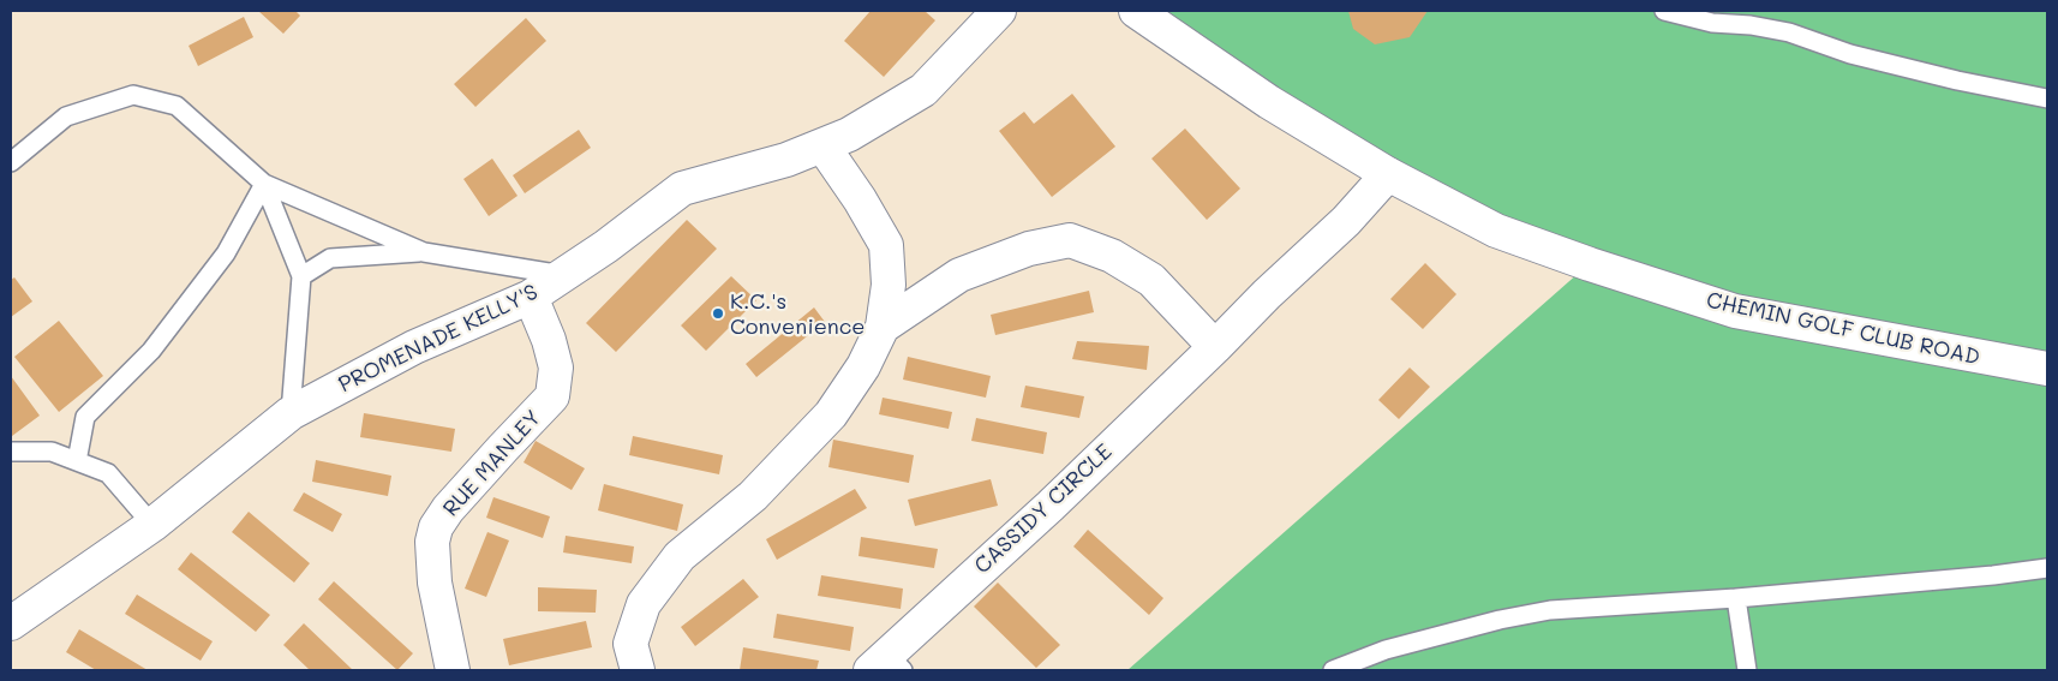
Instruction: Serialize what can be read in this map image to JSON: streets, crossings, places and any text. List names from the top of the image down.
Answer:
{
  "streets": {
    "street": [
      "CHEMIN GOLF CLUB ROAD",
      "PROMENADE KELLY'S",
      "RUE MANLEY",
      "CASSIDY CIRCLE"
    ]
  },
  "crossings": [
    ["CHEMIN GOLF CLUB ROAD", "CASSIDY CIRCLE"],
    ["PROMENADE KELLY'S", "RUE MANLEY"]
  ],
  "places": ["K.C.'s Convenience"]
}
